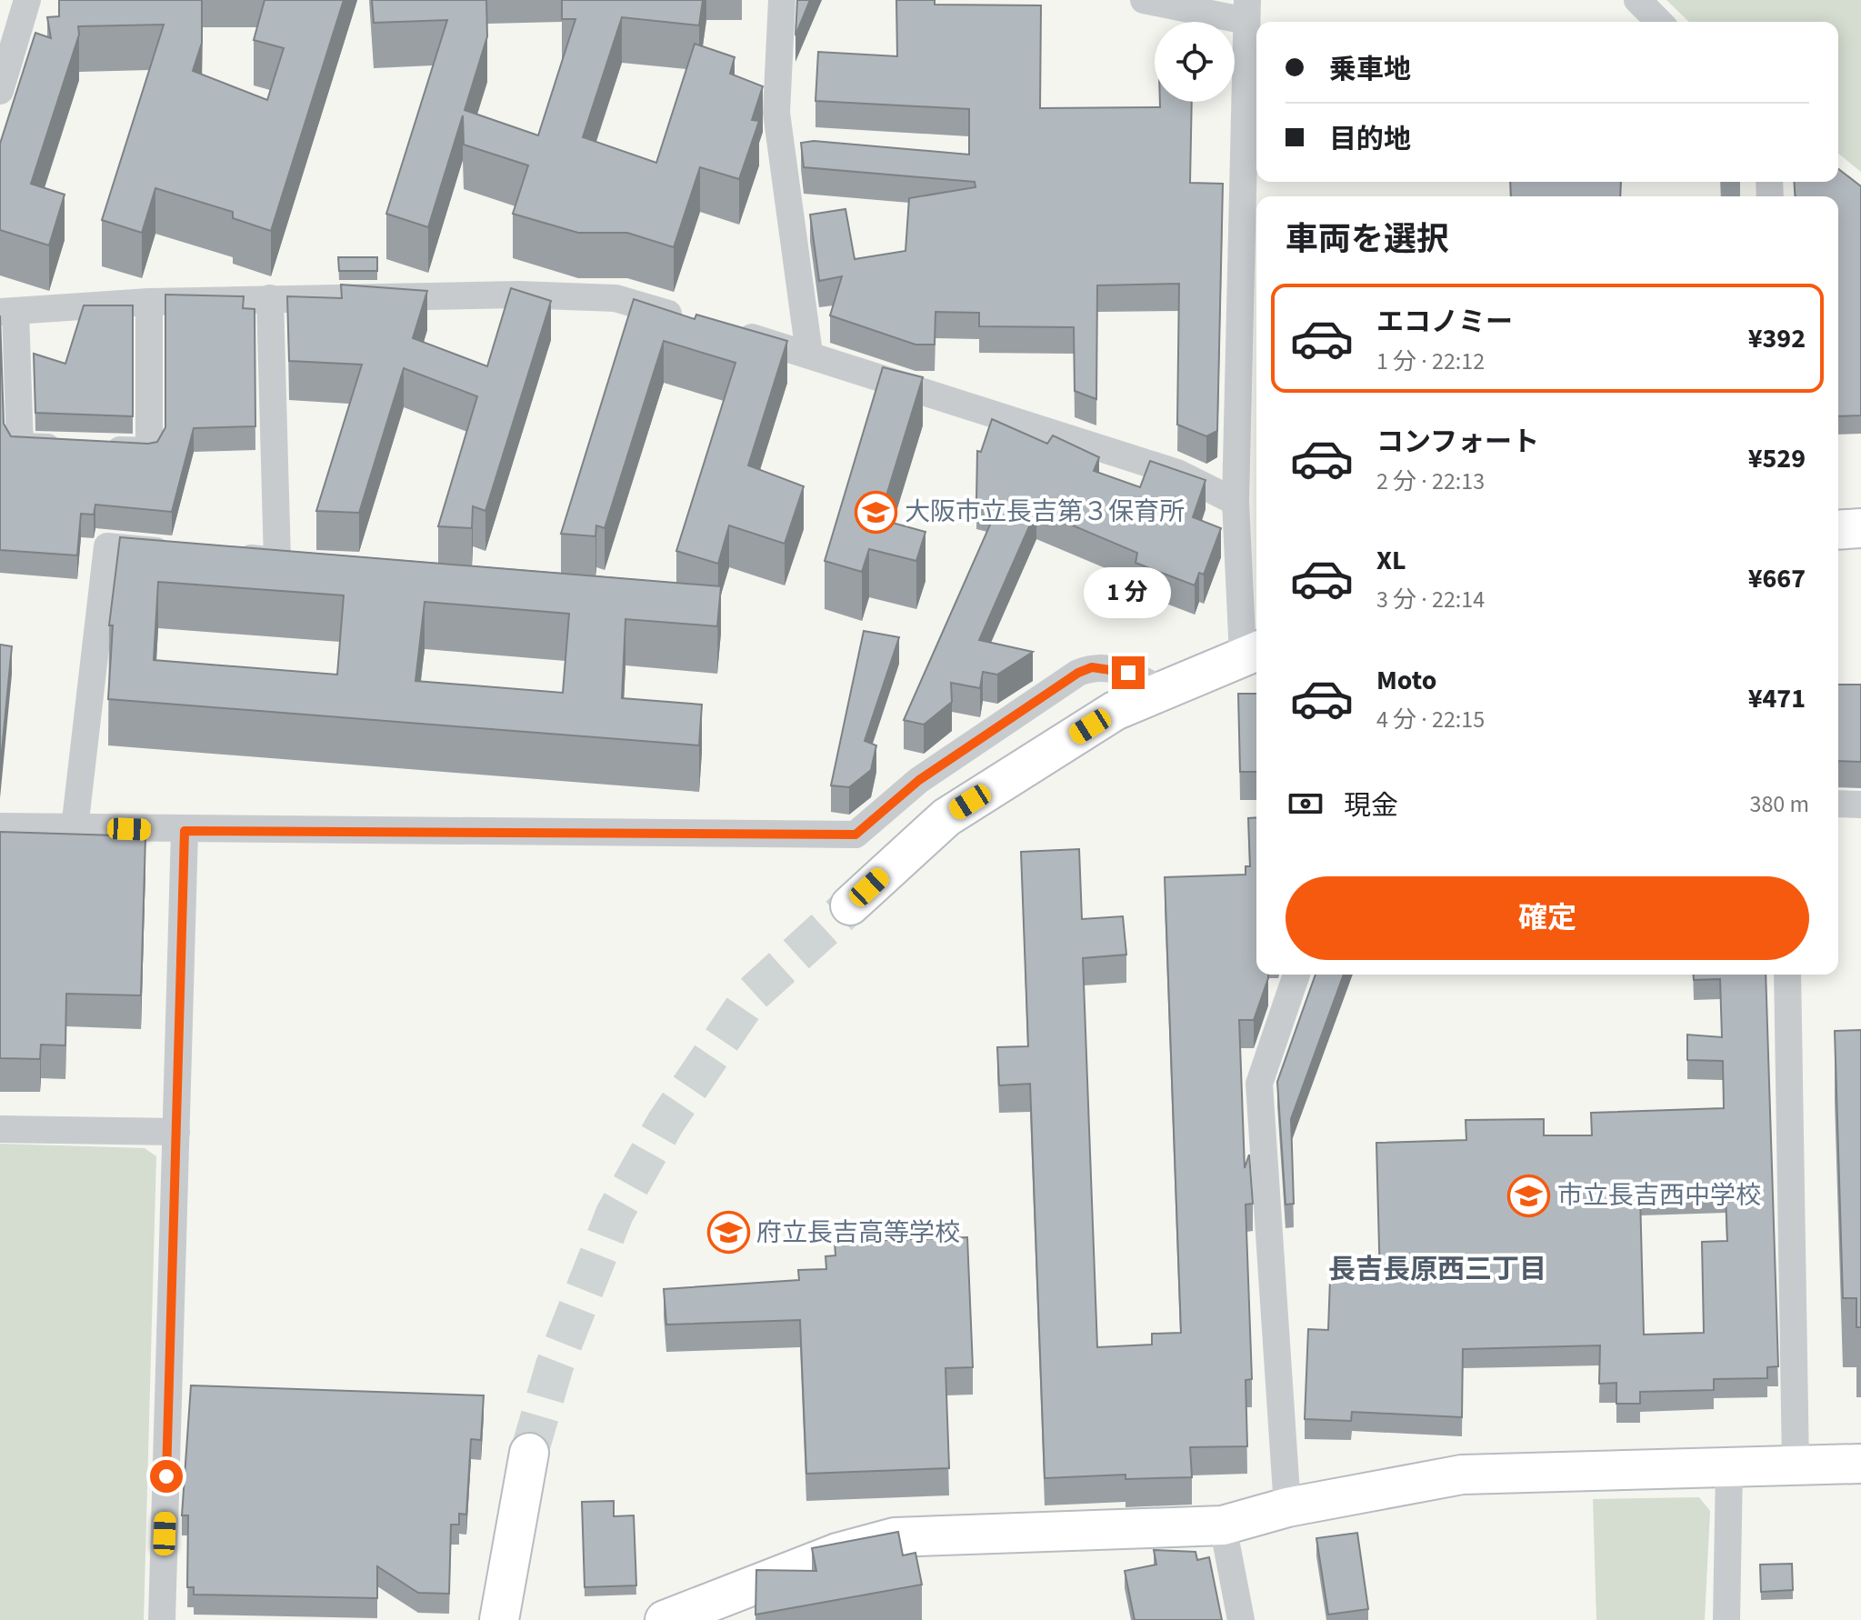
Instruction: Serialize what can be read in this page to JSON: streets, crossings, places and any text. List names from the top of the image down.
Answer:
{
  "districts": ["長吉長原西三丁目"],
  "places": {
    "school or university": ["大阪市立長吉第３保育所", "市立長吉西中学校", "府立長吉高等学校"]
  },
  "page": {
    "banner": ["乗車地", "目的地"],
    "heading": "車両を選択",
    "list": [
      {
        "name": "エコノミー",
        "note": "1 分 · 22:12",
        "value": "¥392"
      },
      {
        "name": "コンフォート",
        "note": "2 分 · 22:13",
        "value": "¥529"
      },
      {
        "name": "XL",
        "note": "3 分 · 22:14",
        "value": "¥667"
      },
      {
        "name": "Moto",
        "note": "4 分 · 22:15",
        "value": "¥471"
      }
    ],
    "bubble": "1 分",
    "pay": ["現金", "380 m"],
    "buttons": "確定"
  }
}
